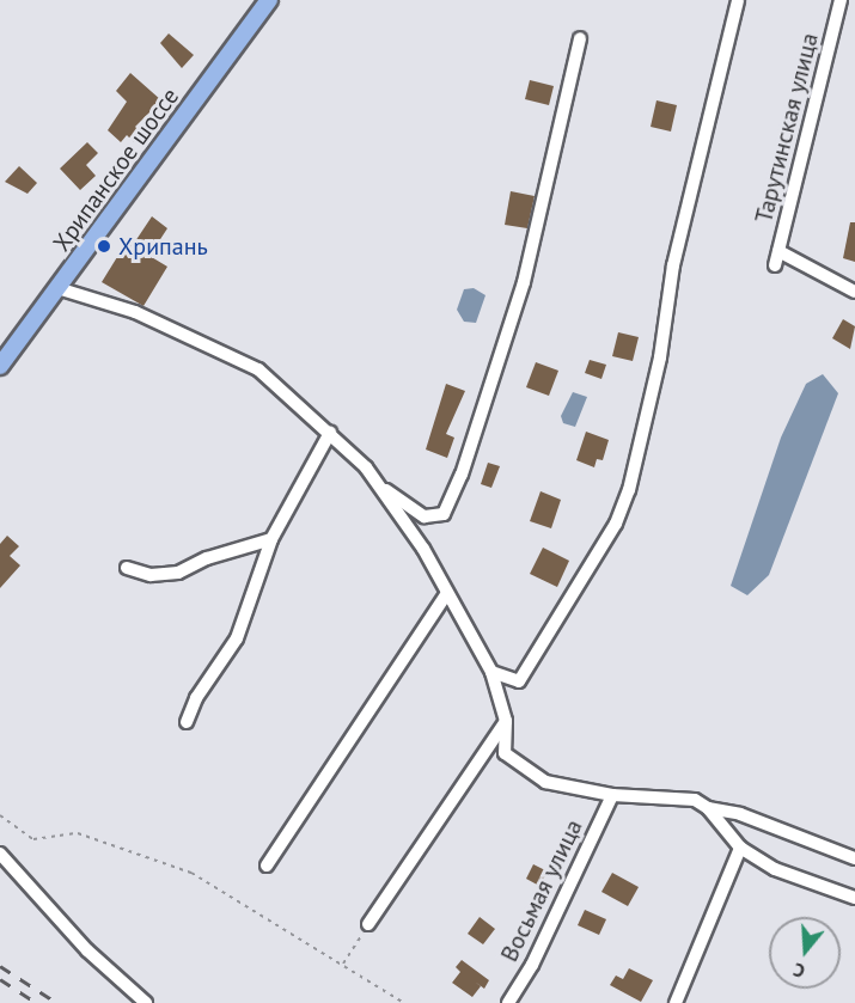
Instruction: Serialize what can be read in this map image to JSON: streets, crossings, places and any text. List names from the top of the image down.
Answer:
{
  "streets": {
    "main road": ["Хрипанское шоссе"],
    "street": ["Тарутинская улица", "Восьмая улица"]
  },
  "places": ["Хрипань"],
  "north": "bottom"
}
